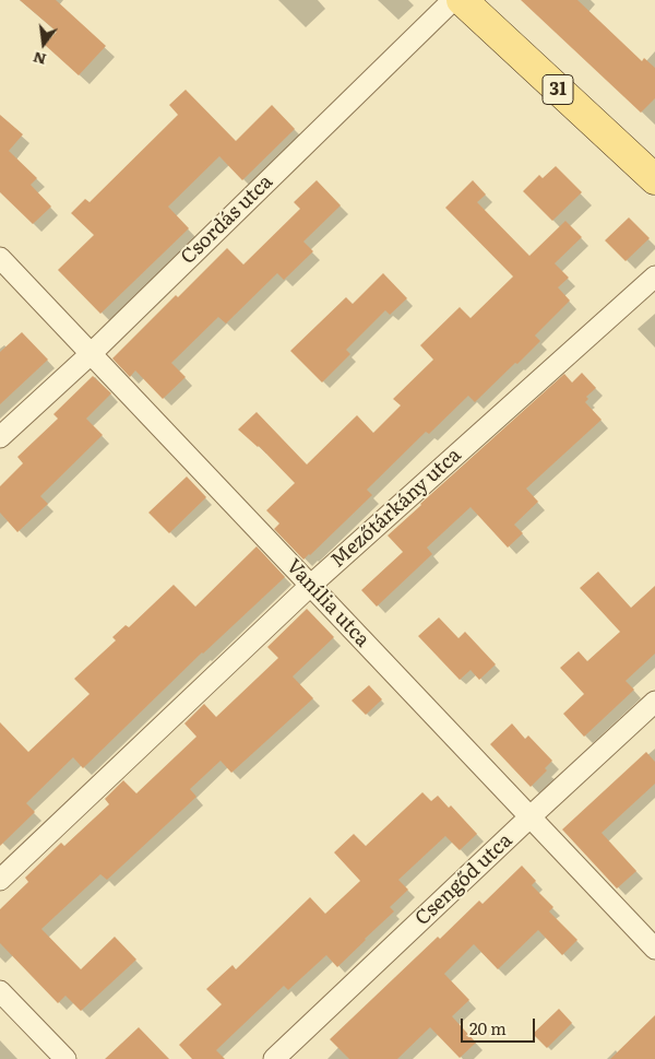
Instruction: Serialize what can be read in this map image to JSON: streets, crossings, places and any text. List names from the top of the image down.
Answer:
{
  "streets": {
    "main road": ["31"],
    "street": [
      "Csordás utca",
      "Mezőtárkány utca",
      "Vanília utca",
      "Csengőd utca"
    ]
  },
  "crossings": [
    ["Csordás utca", "Vanília utca"],
    ["Mezőtárkány utca", "Vanília utca"],
    ["Vanília utca", "Csengőd utca"]
  ],
  "scale_bar": "20 m",
  "north": "bottom"
}
